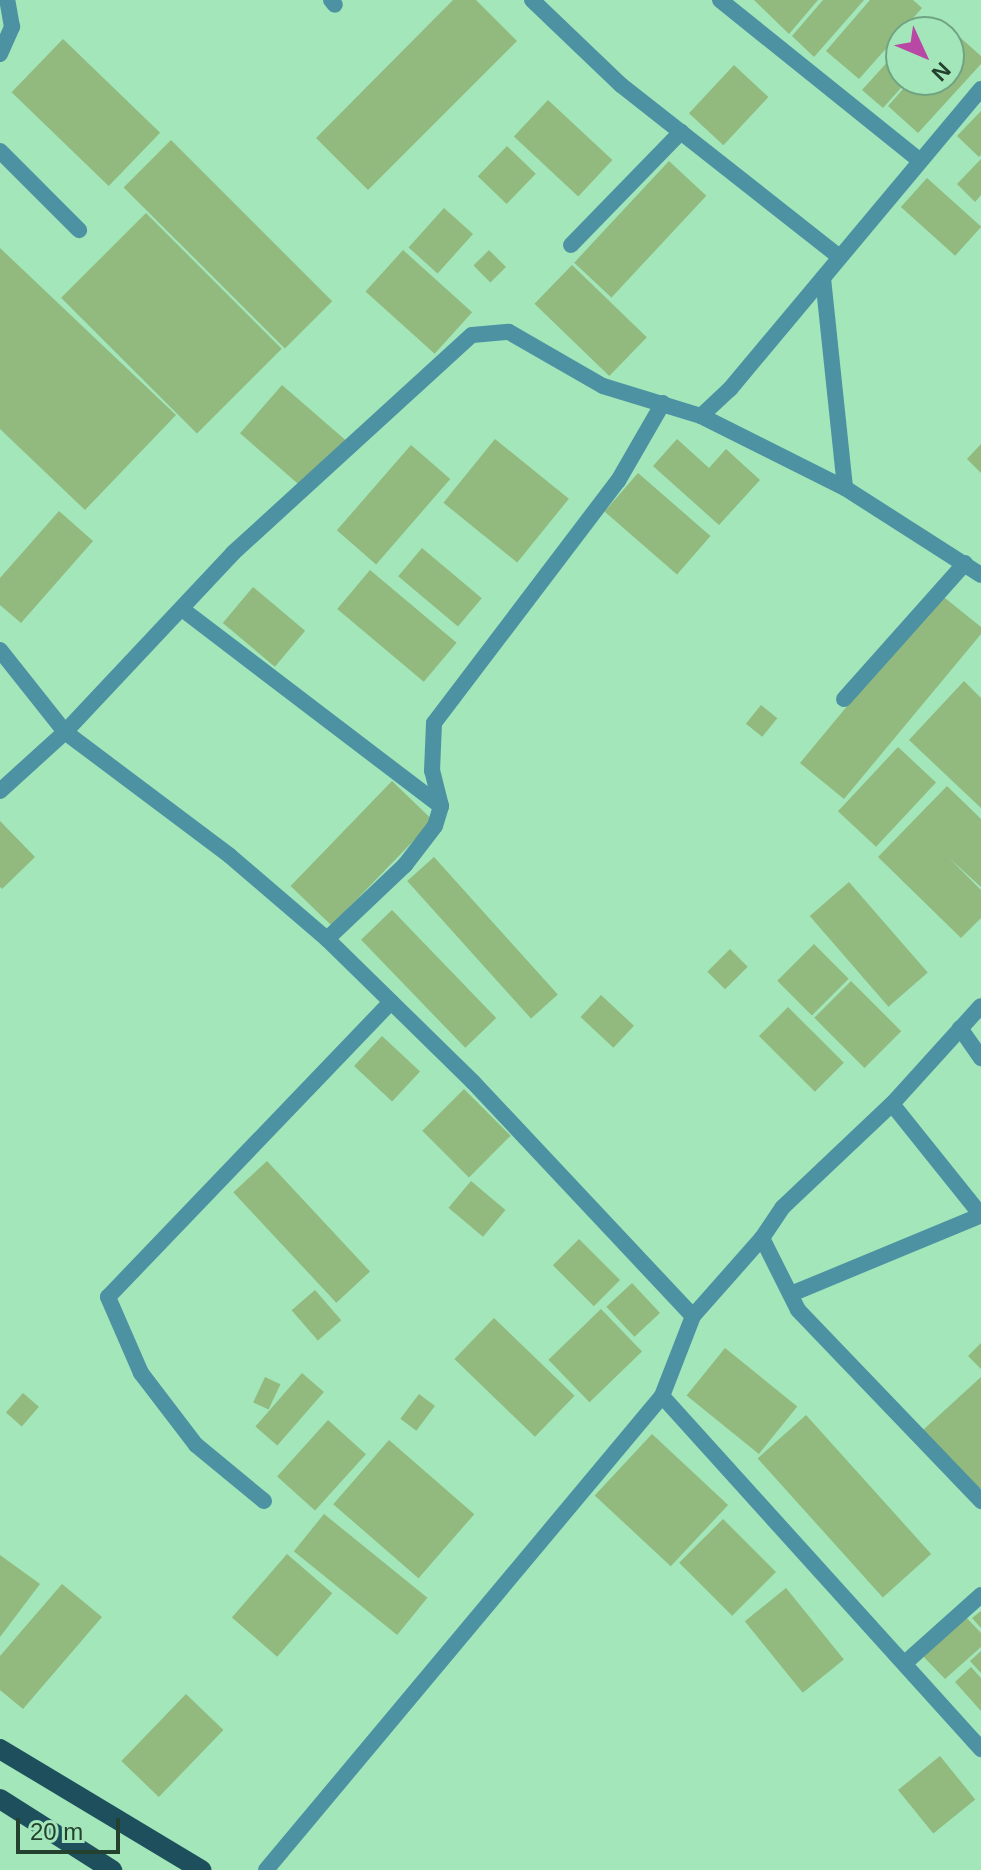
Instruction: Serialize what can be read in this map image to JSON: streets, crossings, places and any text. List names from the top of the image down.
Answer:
{
  "scale_bar": "20 m",
  "north": "bottom right"
}
